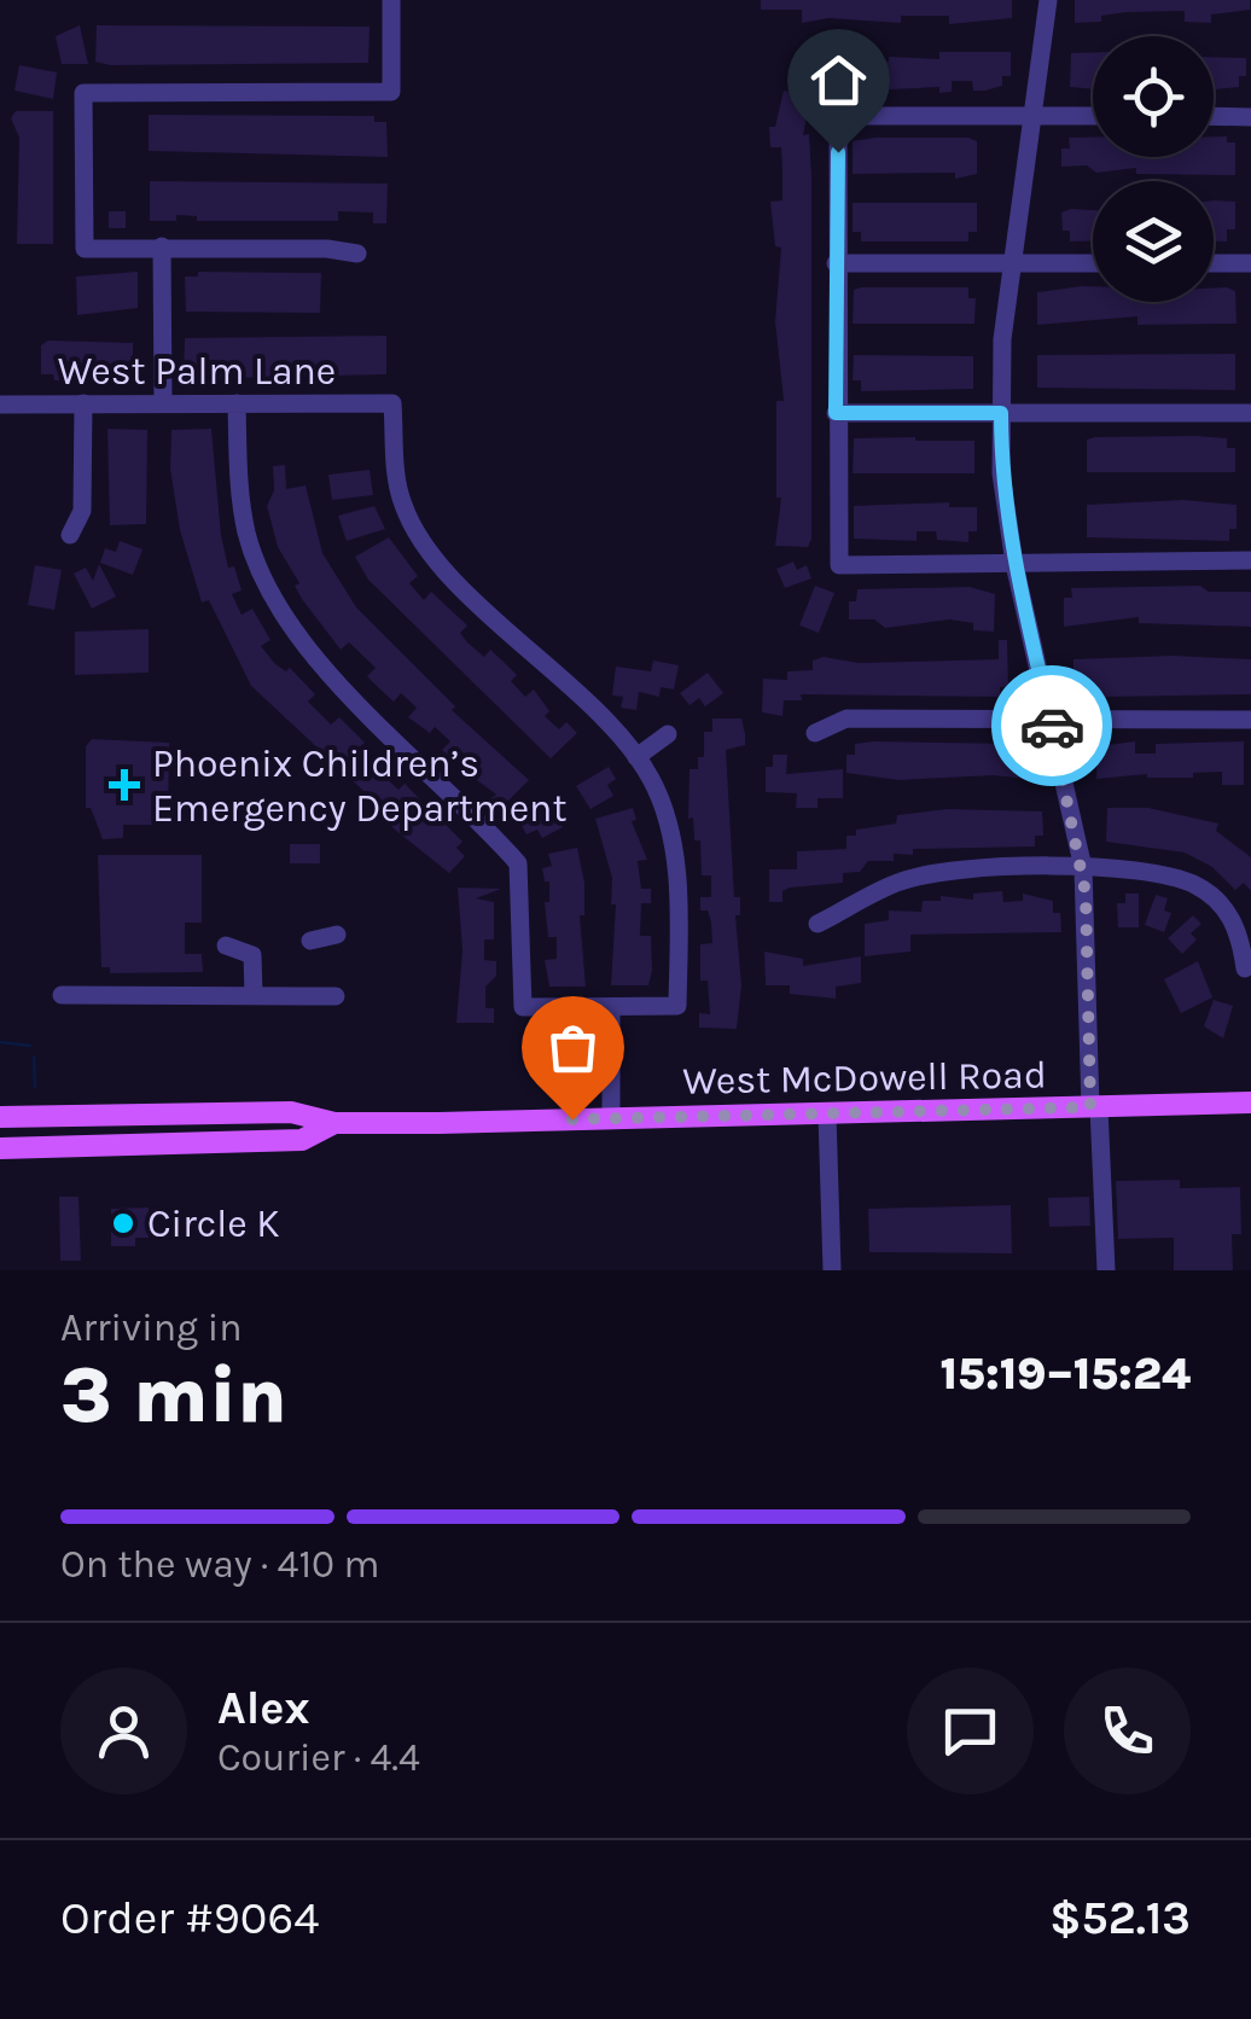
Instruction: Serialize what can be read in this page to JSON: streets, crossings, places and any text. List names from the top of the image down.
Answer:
{
  "streets": {
    "main road": ["West McDowell Road"],
    "street": ["West Palm Lane"]
  },
  "places": {
    "health": ["Phoenix Children’s Emergency Department"],
    "other": ["Circle K"]
  },
  "page": {
    "heading": ["3 min", "Arriving in", "15:19–15:24"],
    "panel": [
      "Alex",
      "Courier · 4.4",
      "Order #9064",
      "$52.13"
    ],
    "bar": "On the way · 410 m"
  }
}
